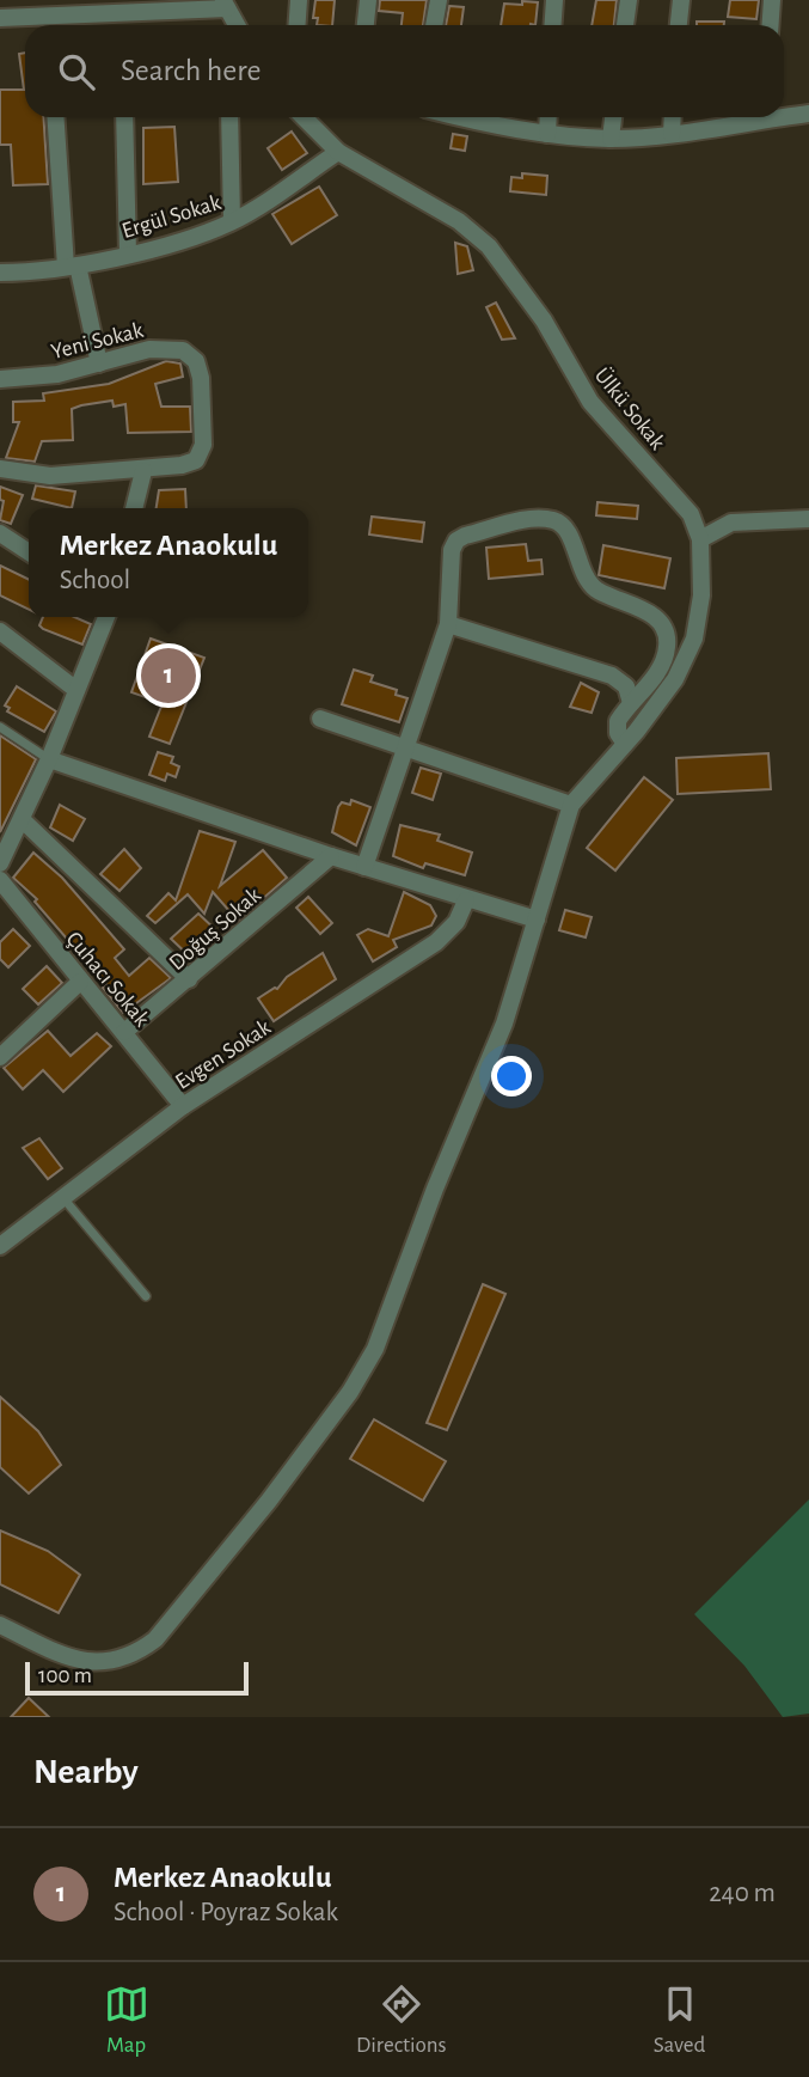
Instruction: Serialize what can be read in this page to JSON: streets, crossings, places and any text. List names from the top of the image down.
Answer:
{
  "streets": {
    "street": [
      "Ergül Sokak",
      "Yeni Sokak",
      "Ülkü Sokak",
      "Doğuş Sokak",
      "Çuhacı Sokak",
      "Evgen Sokak"
    ]
  },
  "crossings": [
    ["Ergül Sokak", "Ülkü Sokak"],
    ["Doğuş Sokak", "Çuhacı Sokak"],
    ["Çuhacı Sokak", "Evgen Sokak"]
  ],
  "scale_bar": "100 m",
  "page": {
    "search": "Search here",
    "popup": ["Merkez Anaokulu", "School"],
    "pins": "1",
    "scale": "100 m",
    "heading": "Nearby",
    "list": [
      {
        "mark": "1",
        "name": "Merkez Anaokulu",
        "note": "School · Poyraz Sokak",
        "value": "240 m"
      }
    ],
    "nav": ["Map", "Directions", "Saved"]
  }
}
